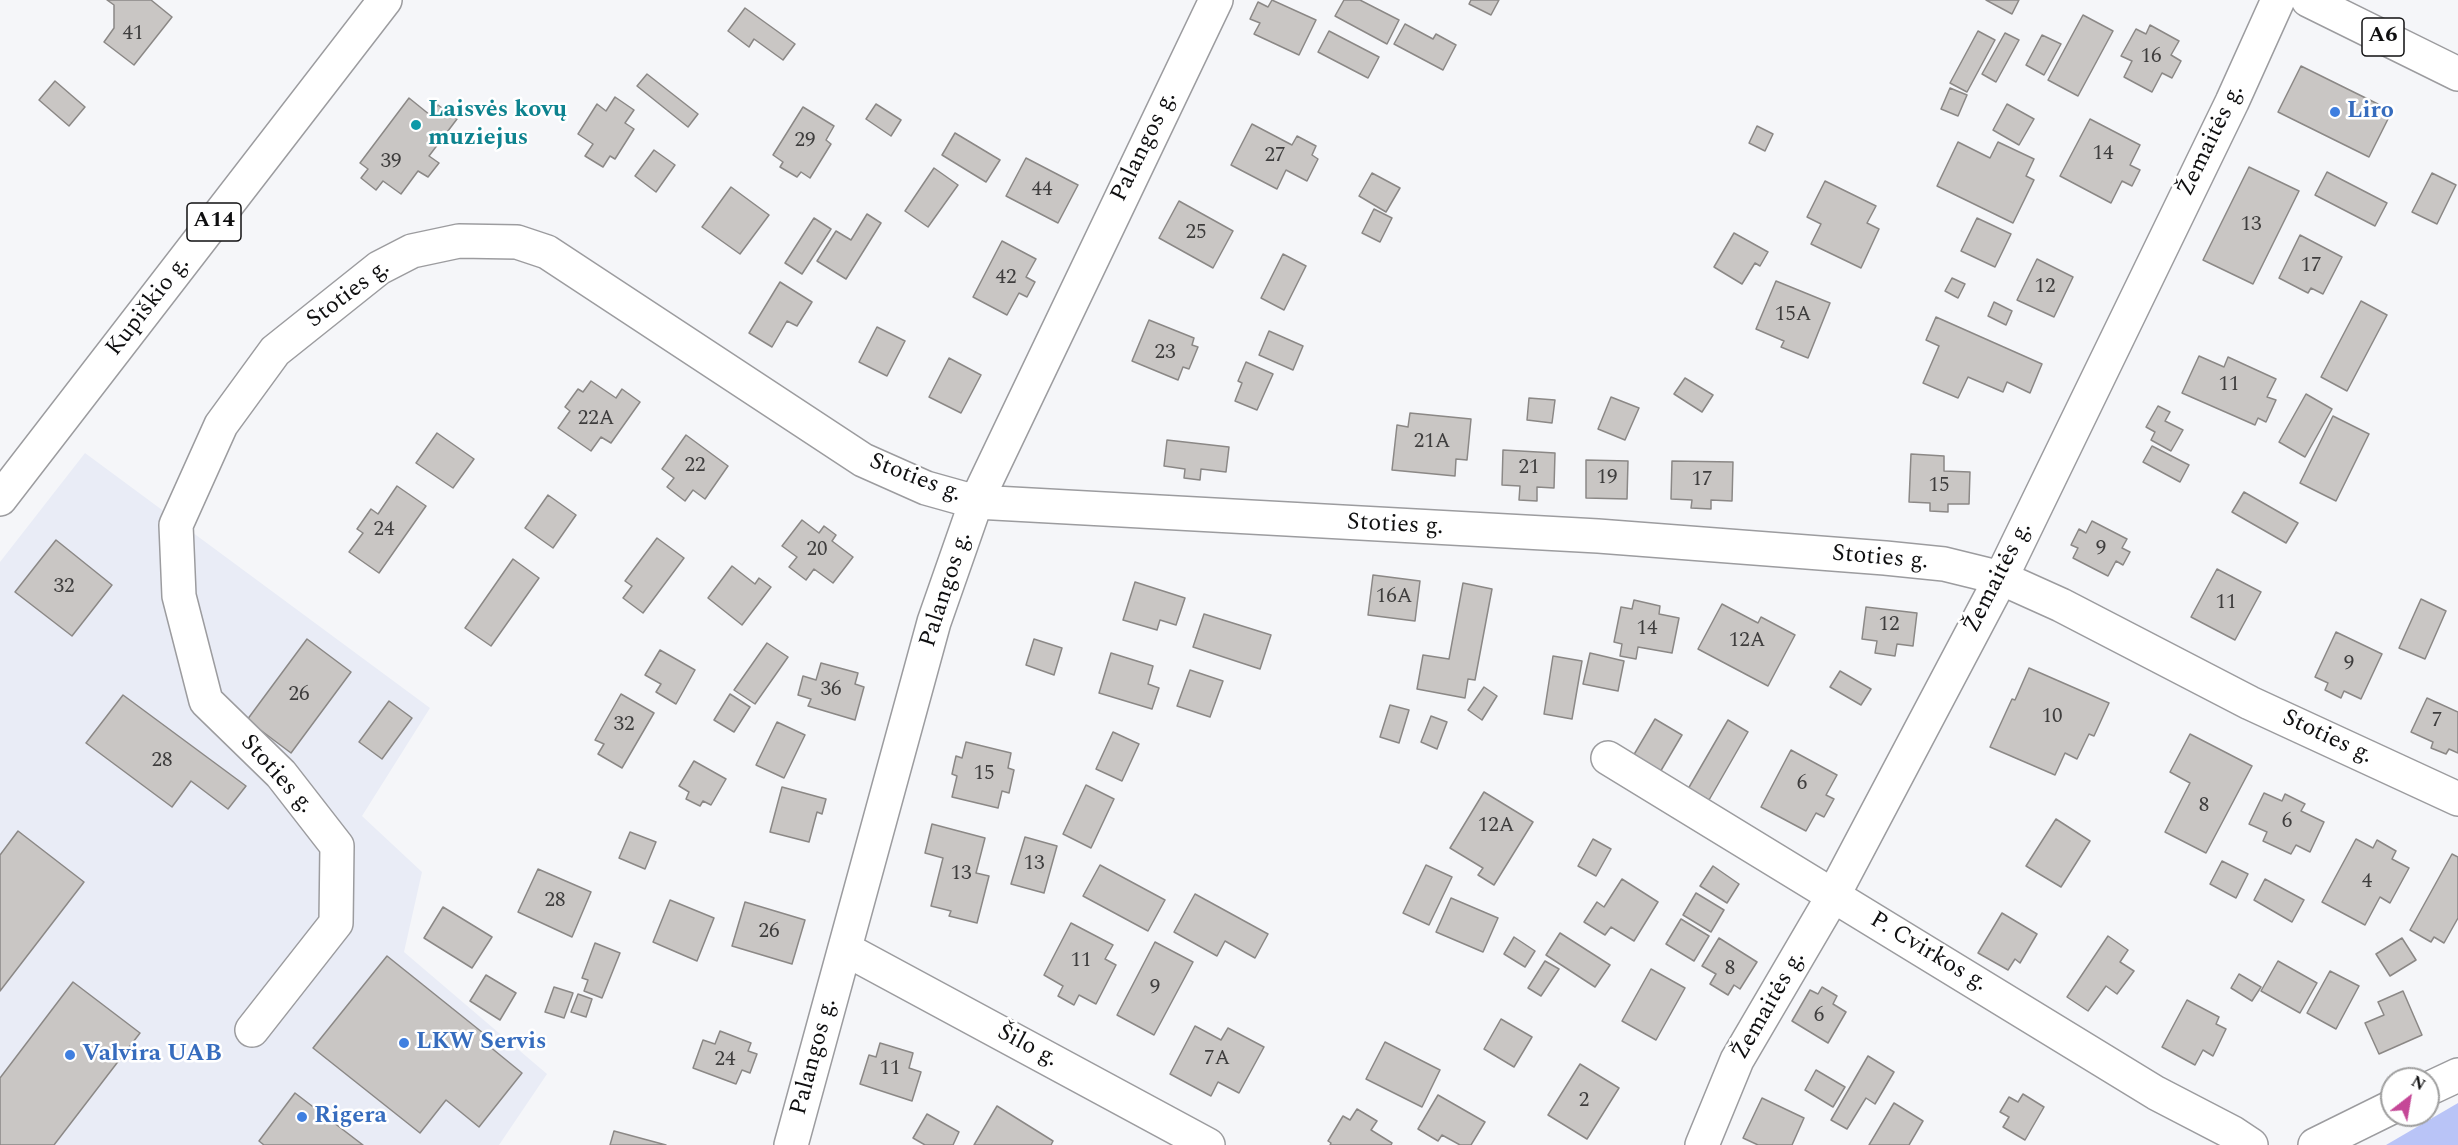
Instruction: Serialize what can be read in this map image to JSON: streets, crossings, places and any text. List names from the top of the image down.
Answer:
{
  "streets": {
    "main road": [
      "A6",
      "Žemaitės g.",
      "Palangos g.",
      "A14",
      "Stoties g.",
      "Kupiškio g.",
      "P. Cvirkos g.",
      "Šilo g."
    ]
  },
  "crossings": [
    ["Žemaitės g.", "Stoties g."],
    ["Žemaitės g.", "P. Cvirkos g."],
    ["Palangos g.", "Stoties g."],
    ["Palangos g.", "Šilo g."]
  ],
  "places": [
    "Liro",
    "Laisvės kovų muziejus",
    "LKW Servis",
    "Valvira UAB",
    "Rigera"
  ],
  "house_numbers": [
    "41",
    "16",
    "29",
    "14",
    "27",
    "39",
    "44",
    "13",
    "25",
    "17",
    "42",
    "12",
    "15A",
    "23",
    "11",
    "22A",
    "21A",
    "22",
    "21",
    "19",
    "17",
    "15",
    "24",
    "9",
    "20",
    "32",
    "16A",
    "11",
    "12",
    "14",
    "12A",
    "9",
    "36",
    "26",
    "10",
    "7",
    "32",
    "28",
    "15",
    "6",
    "8",
    "6",
    "12A",
    "13",
    "13",
    "4",
    "28",
    "26",
    "11",
    "8",
    "9",
    "6",
    "7A",
    "24",
    "11",
    "2"
  ],
  "north": "top right"
}
